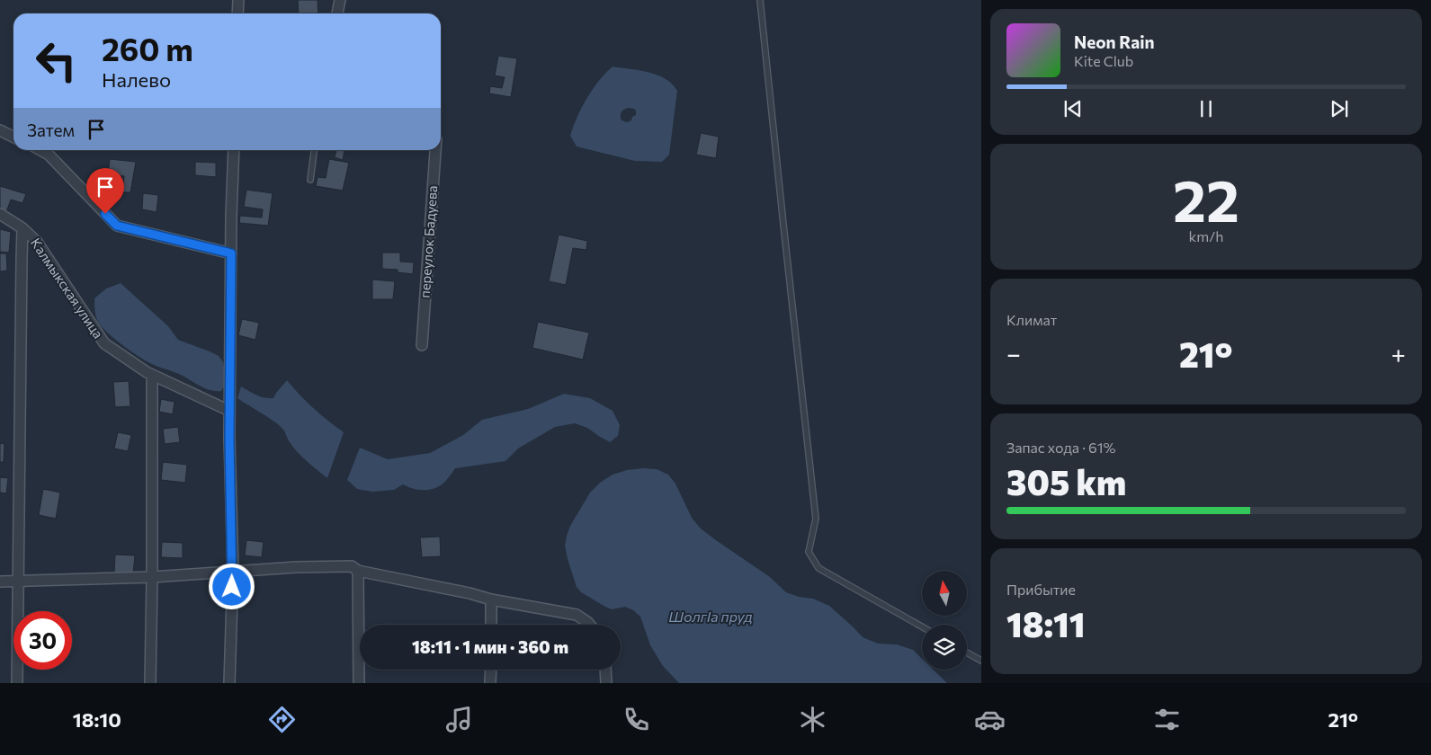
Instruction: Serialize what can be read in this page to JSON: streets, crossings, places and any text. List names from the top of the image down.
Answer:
{
  "streets": {
    "street": ["переулок Бадуева", "Калмыкская улица"]
  },
  "water": ["ШолгIа пруд"],
  "north": "top",
  "page": {
    "turn": ["260 m", "Налево"],
    "song": ["Neon Rain", "Kite Club"],
    "then": "Затем",
    "tile": [
      ["22", "km/h"],
      "Климат",
      ["Запас хода · 61%", "305 km"],
      ["Прибытие", "18:11"]
    ],
    "heat": ["−", "21°", "+"],
    "limit": "30",
    "trip": "18:11 · 1 мин · 360 m",
    "tabs": ["18:10", "21°"]
  }
}
